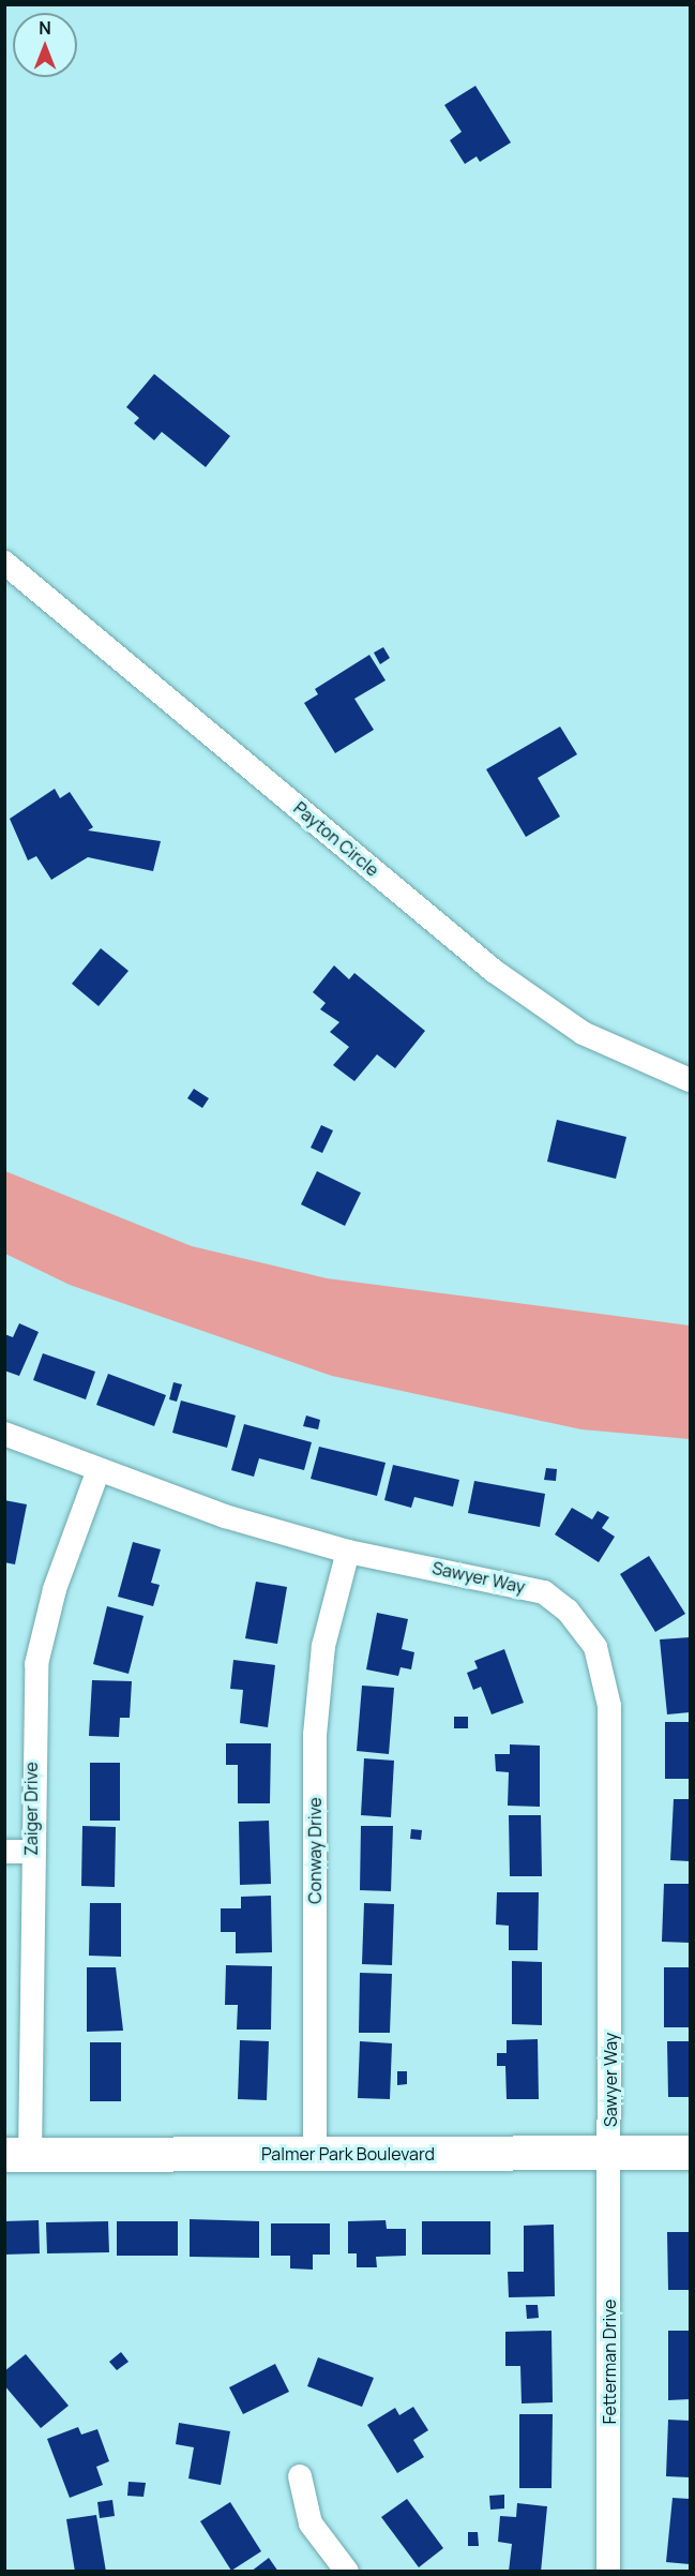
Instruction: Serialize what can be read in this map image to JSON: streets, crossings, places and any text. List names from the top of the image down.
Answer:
{
  "streets": {
    "main road": ["Palmer Park Boulevard"],
    "street": [
      "Payton Circle",
      "Sawyer Way",
      "Zaiger Drive",
      "Conway Drive",
      "Fetterman Drive"
    ]
  },
  "crossings": [
    ["Sawyer Way", "Zaiger Drive"],
    ["Sawyer Way", "Conway Drive"],
    ["Sawyer Way", "Palmer Park Boulevard"],
    ["Sawyer Way", "Fetterman Drive"],
    ["Zaiger Drive", "Palmer Park Boulevard"],
    ["Conway Drive", "Palmer Park Boulevard"],
    ["Palmer Park Boulevard", "Fetterman Drive"]
  ],
  "north": "top"
}
